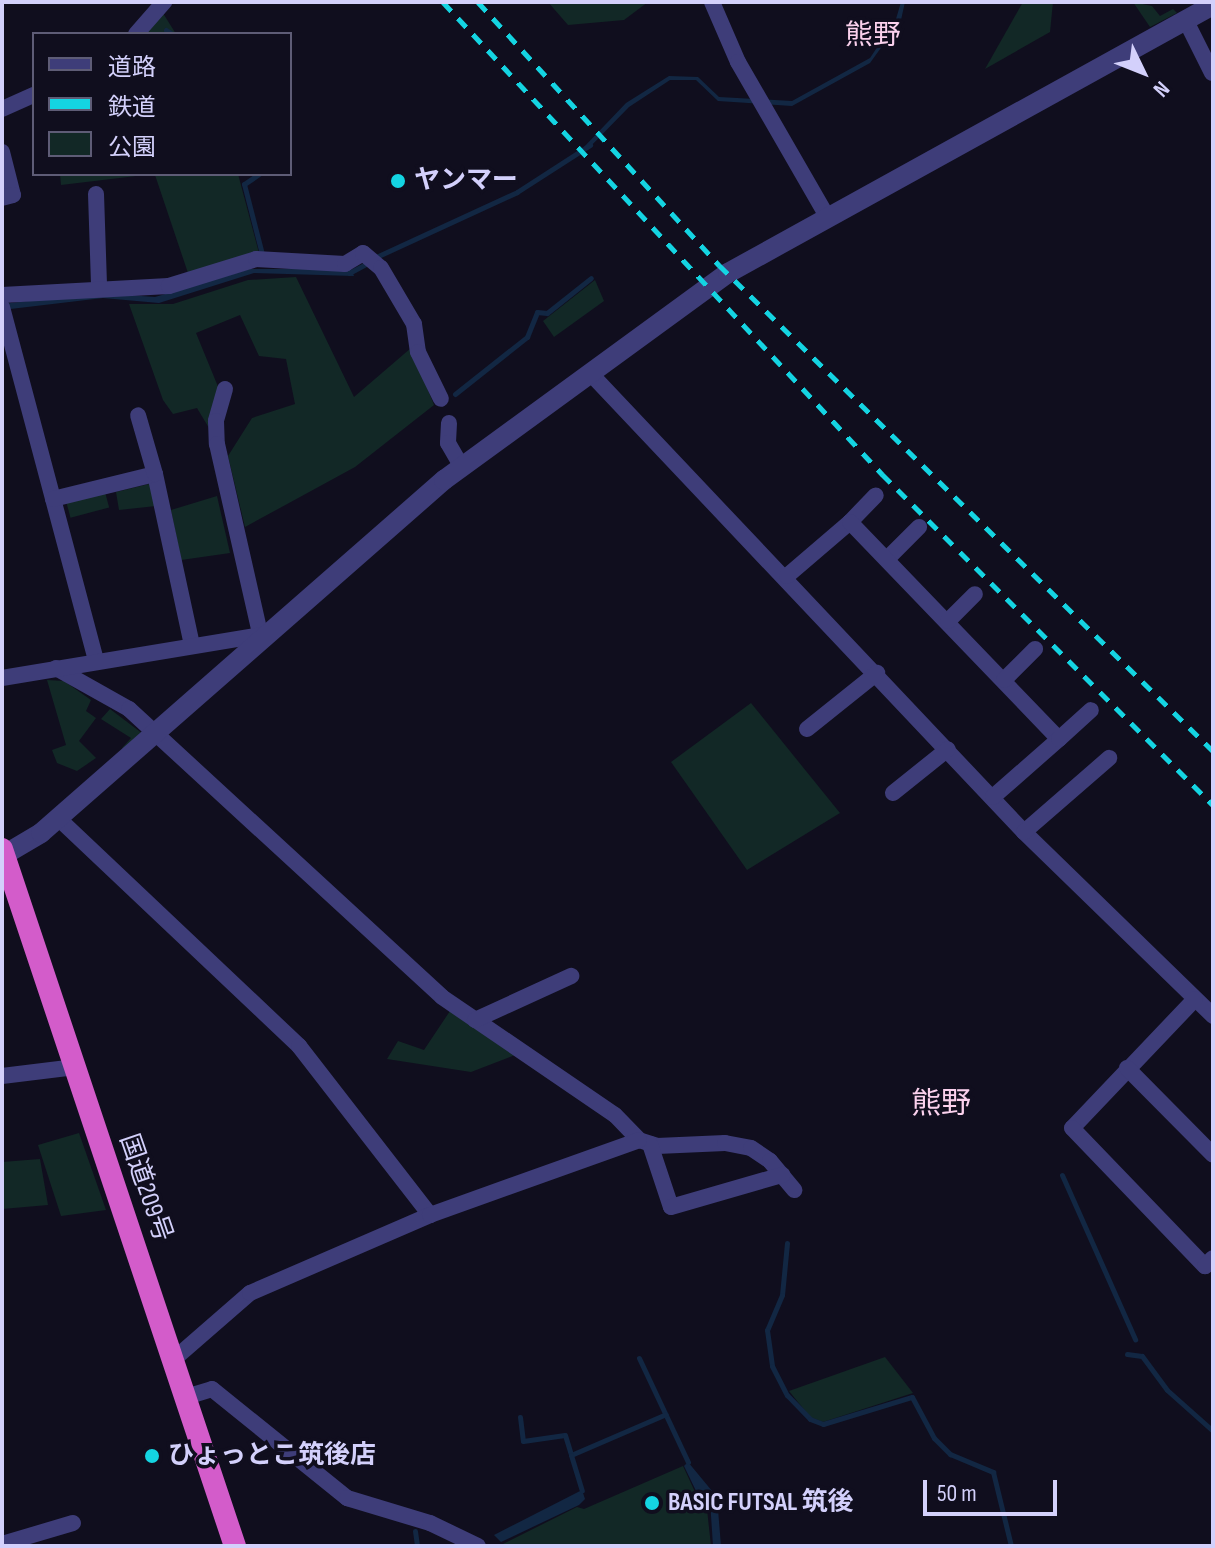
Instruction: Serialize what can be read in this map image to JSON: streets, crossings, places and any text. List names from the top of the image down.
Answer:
{
  "streets": {
    "highway": ["国道209号"]
  },
  "districts": ["熊野", "熊野"],
  "places": ["ヤンマー", "ひょっとこ筑後店", "BASIC FUTSAL 筑後"],
  "legend": ["道路", "鉄道", "公園"],
  "scale_bar": "50 m",
  "north": "bottom right"
}
